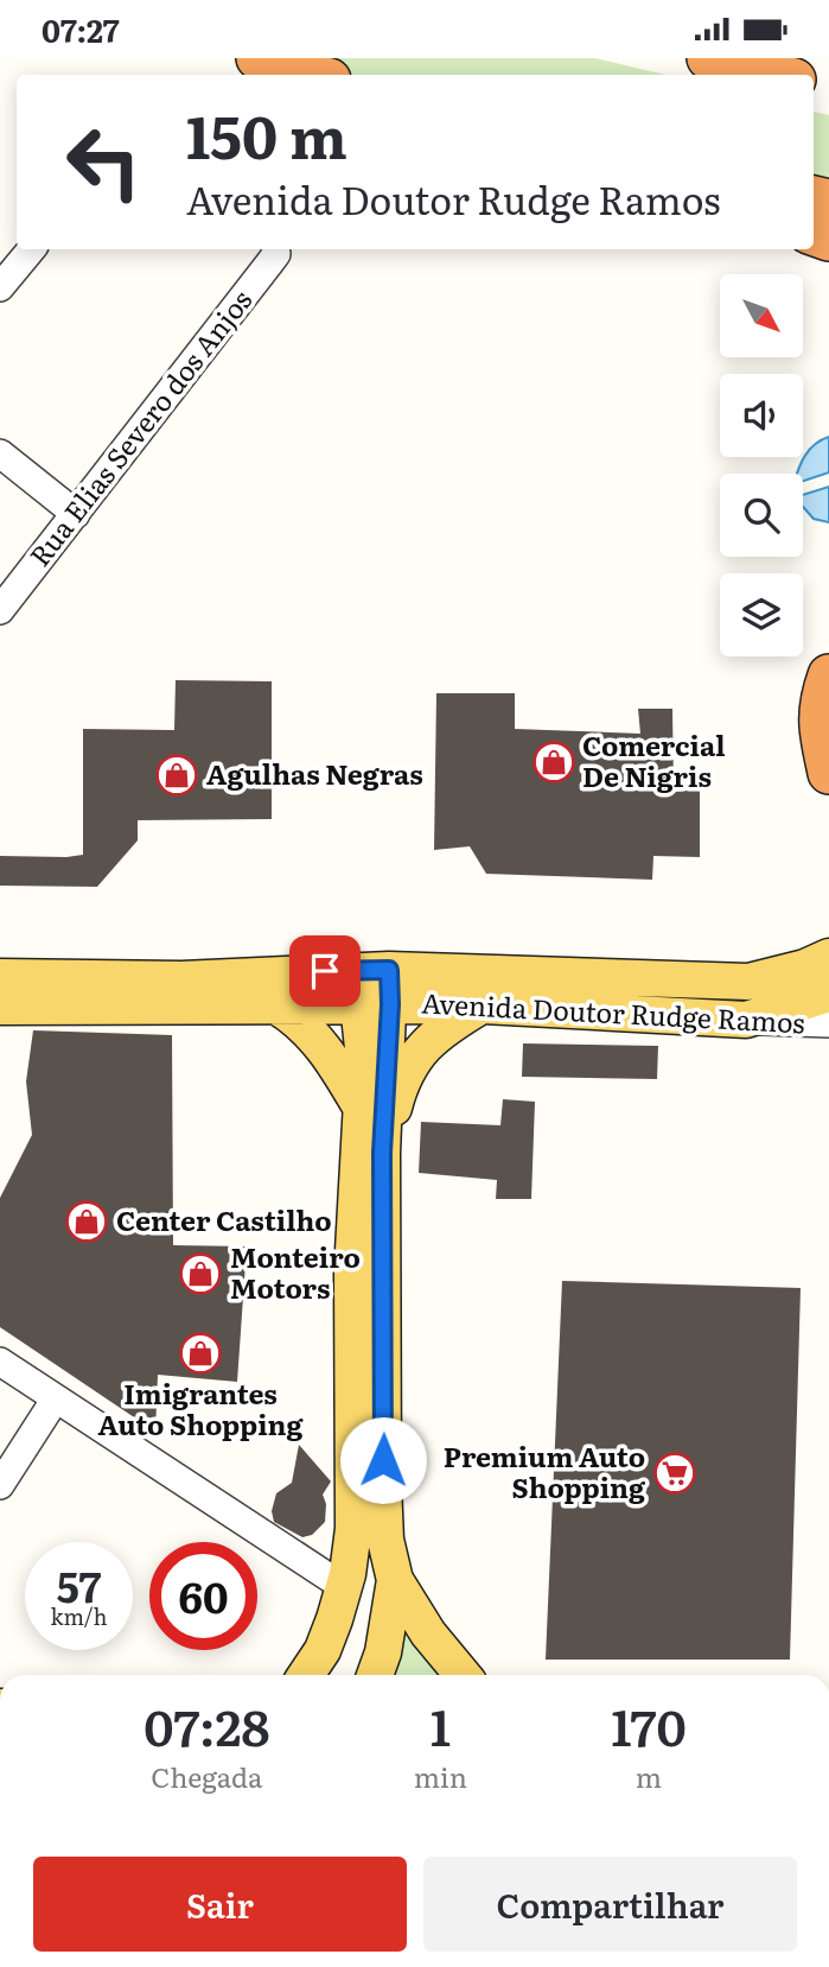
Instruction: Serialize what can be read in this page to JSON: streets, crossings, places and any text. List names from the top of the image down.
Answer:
{
  "streets": {
    "main road": ["Avenida Doutor Rudge Ramos"],
    "street": ["Rua Elias Severo dos Anjos"]
  },
  "places": {
    "shop": [
      "Comercial De Nigris",
      "Agulhas Negras",
      "Center Castilho",
      "Monteiro Motors",
      "Imigrantes Auto Shopping"
    ],
    "supermarket": ["Premium Auto Shopping"]
  },
  "north": "bottom right",
  "page": {
    "status": "07:27",
    "turn": ["150 m", "Avenida Doutor Rudge Ramos"],
    "speed": "57 km/h",
    "limit": "60",
    "eta": [
      "07:28",
      "Chegada",
      "1",
      "min",
      "170",
      "m"
    ],
    "buttons": ["Sair", "Compartilhar"]
  }
}
